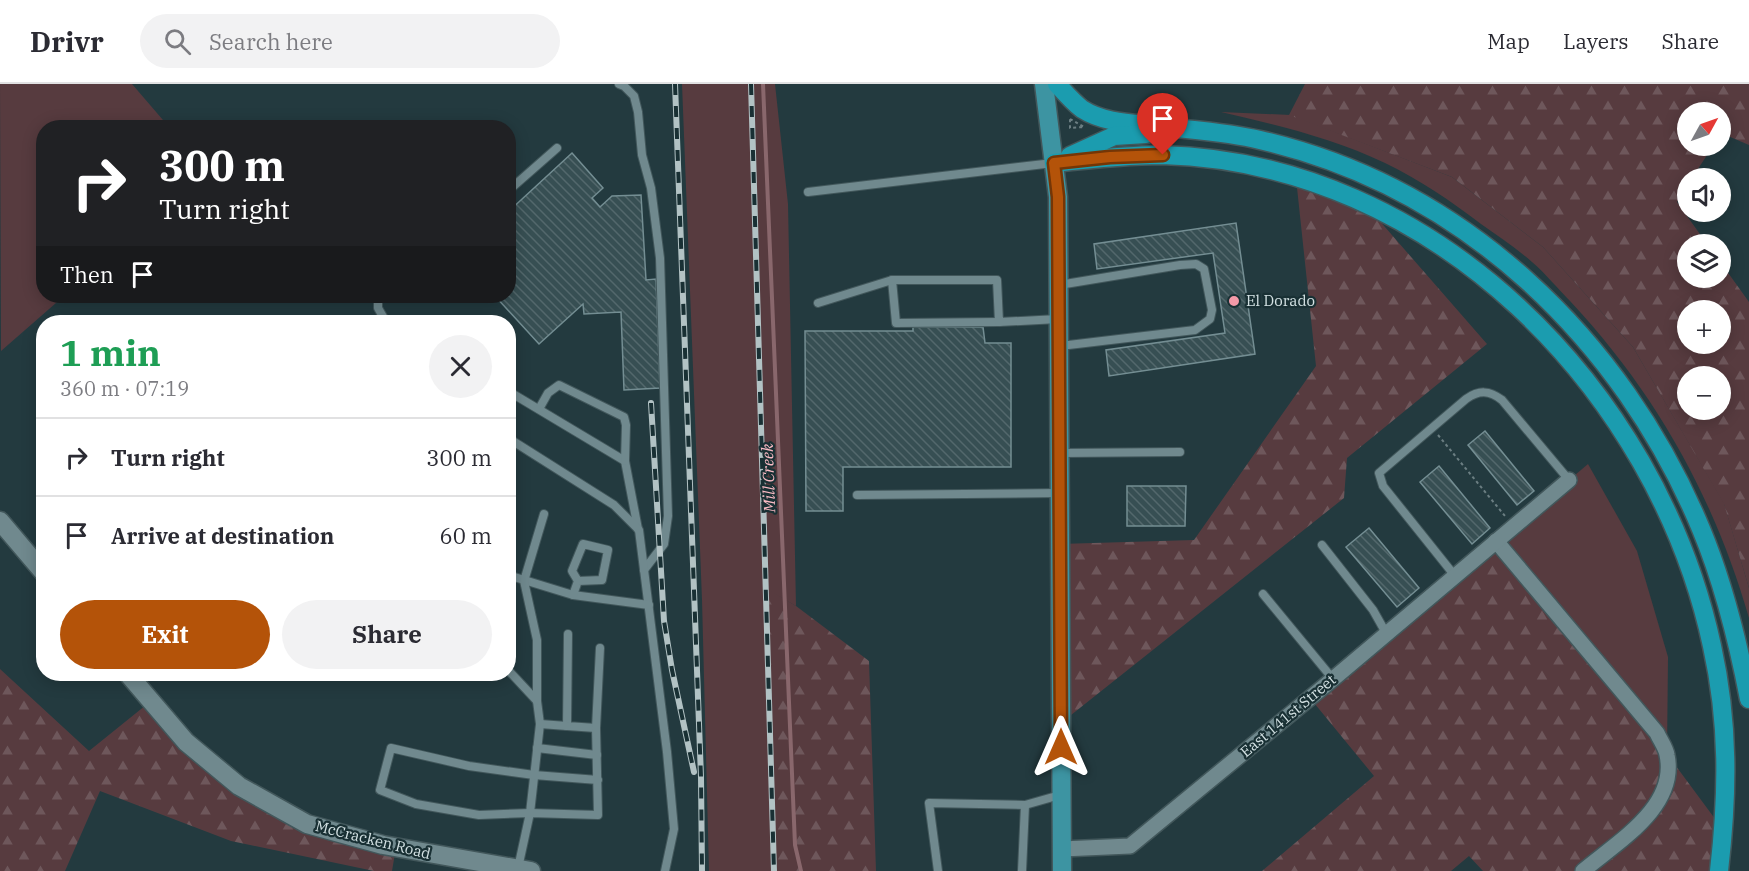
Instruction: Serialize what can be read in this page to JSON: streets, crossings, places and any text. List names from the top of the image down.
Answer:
{
  "streets": {
    "street": ["East 141st Street", "McCracken Road"]
  },
  "water": ["Mill Creek"],
  "places": ["El Dorado"],
  "north": "top right",
  "page": {
    "header": "Drivr",
    "search": "Search here",
    "nav": ["Map", "Layers", "Share"],
    "map_buttons": ["+", "−"],
    "turn": ["300 m", "Turn right"],
    "then": "Then",
    "heading": ["1 min", "360 m · 07:19"],
    "list": [
      {
        "name": "Turn right",
        "value": "300 m"
      },
      {
        "name": "Arrive at destination",
        "value": "60 m"
      }
    ],
    "buttons": ["Exit", "Share"]
  }
}
